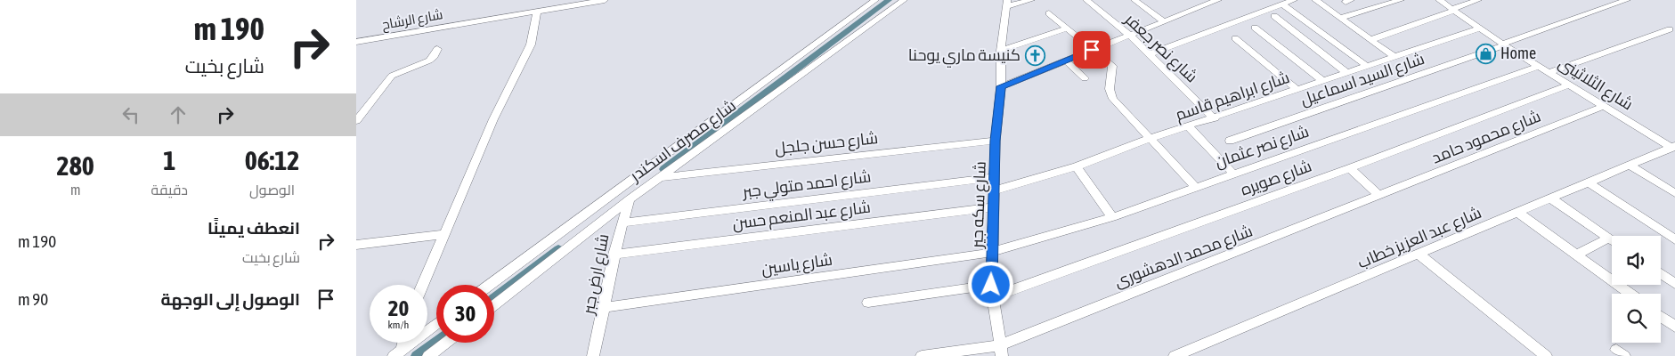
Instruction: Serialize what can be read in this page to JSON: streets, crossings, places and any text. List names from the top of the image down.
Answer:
{
  "streets": {
    "street": [
      "شارع الرشاح",
      "شارع نصر جعفر",
      "شارع السيد اسماعيل",
      "شارع الثلاثينى",
      "شارع ابراهيم قاسم",
      "شارع محمود حامد",
      "شارع مصرف اسكندر",
      "شارع حسن جلجل",
      "شارع نصر عثمان",
      "شارع صويره",
      "شارع احمد متولي جبر",
      "شارع سكه جير",
      "شارع عبد المنعم حسن",
      "شارع عبد العزيز خطاب",
      "شارع محمد الدهشورى",
      "شارع ياسين",
      "شارع ارض جبر"
    ]
  },
  "crossings": [
    ["شارع نصر جعفر", "شارع ابراهيم قاسم"],
    ["شارع السيد اسماعيل", "شارع الثلاثينى"],
    ["شارع الثلاثينى", "شارع ابراهيم قاسم"],
    ["شارع الثلاثينى", "شارع محمود حامد"],
    ["شارع الثلاثينى", "شارع نصر عثمان"],
    ["شارع الثلاثينى", "شارع صويره"],
    ["شارع الثلاثينى", "شارع عبد العزيز خطاب"],
    ["شارع ابراهيم قاسم", "شارع سكه جير"],
    ["شارع محمود حامد", "شارع محمد الدهشورى"],
    ["شارع مصرف اسكندر", "شارع حسن جلجل"],
    ["شارع مصرف اسكندر", "شارع ارض جبر"],
    ["شارع حسن جلجل", "شارع سكه جير"],
    ["شارع نصر عثمان", "شارع سكه جير"],
    ["شارع نصر عثمان", "شارع ياسين"],
    ["شارع صويره", "شارع سكه جير"],
    ["شارع احمد متولي جبر", "شارع سكه جير"],
    ["شارع احمد متولي جبر", "شارع ارض جبر"],
    ["شارع سكه جير", "شارع عبد المنعم حسن"],
    ["شارع سكه جير", "شارع محمد الدهشورى"],
    ["شارع سكه جير", "شارع ياسين"],
    ["شارع عبد المنعم حسن", "شارع ارض جبر"],
    ["شارع ياسين", "شارع ارض جبر"]
  ],
  "places": {
    "shop": ["Home"],
    "church": ["كنيسة ماري يوحنا"]
  },
  "page": {
    "turn": ["190 m", "شارع بخيت"],
    "eta": [
      "06:12",
      "الوصول",
      "1",
      "دقيقة",
      "280",
      "m"
    ],
    "list": [
      {
        "name": "انعطف يمينًا",
        "note": "شارع بخيت",
        "value": "190 m"
      },
      {
        "name": "الوصول إلى الوجهة",
        "value": "90 m"
      }
    ],
    "speed": "20 km/h",
    "limit": "30"
  }
}
